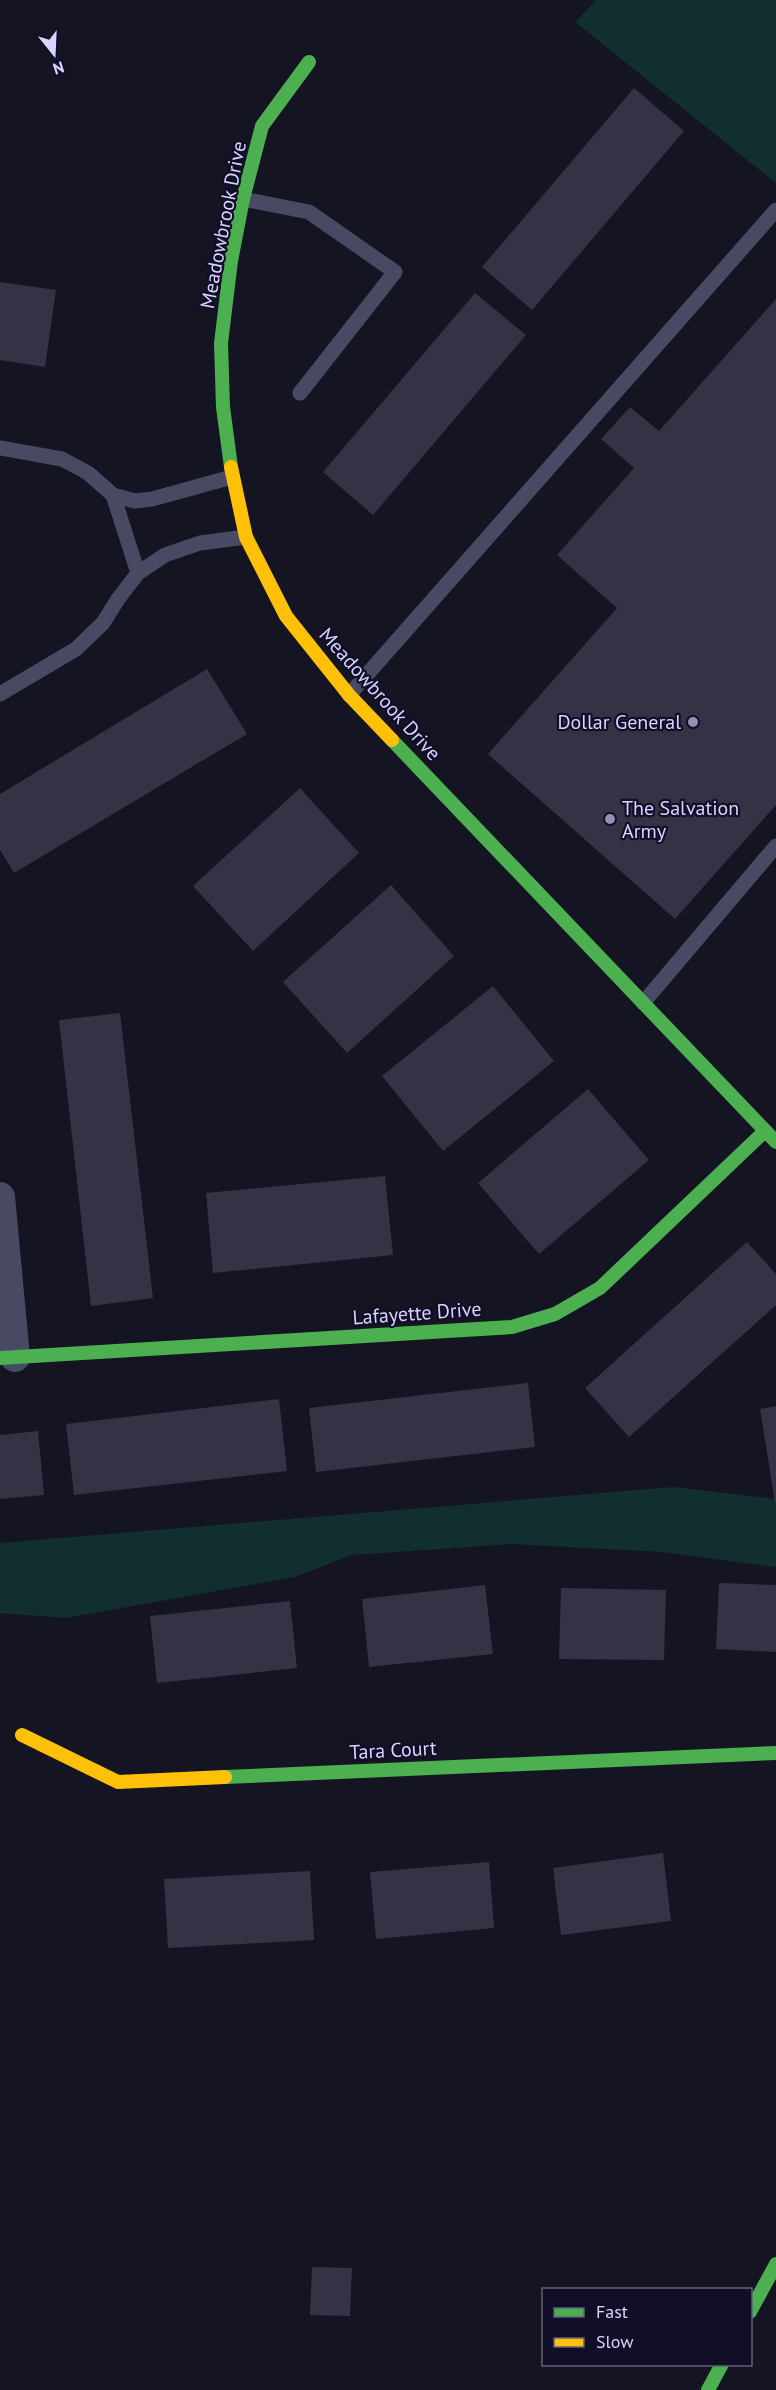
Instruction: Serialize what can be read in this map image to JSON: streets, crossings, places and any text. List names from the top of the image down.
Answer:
{
  "streets": {
    "street": ["Meadowbrook Drive", "Lafayette Drive", "Tara Court"]
  },
  "crossings": [
    ["Meadowbrook Drive", "Lafayette Drive"]
  ],
  "places": ["Dollar General", "The Salvation Army"],
  "legend": ["Fast", "Slow"],
  "north": "bottom"
}
